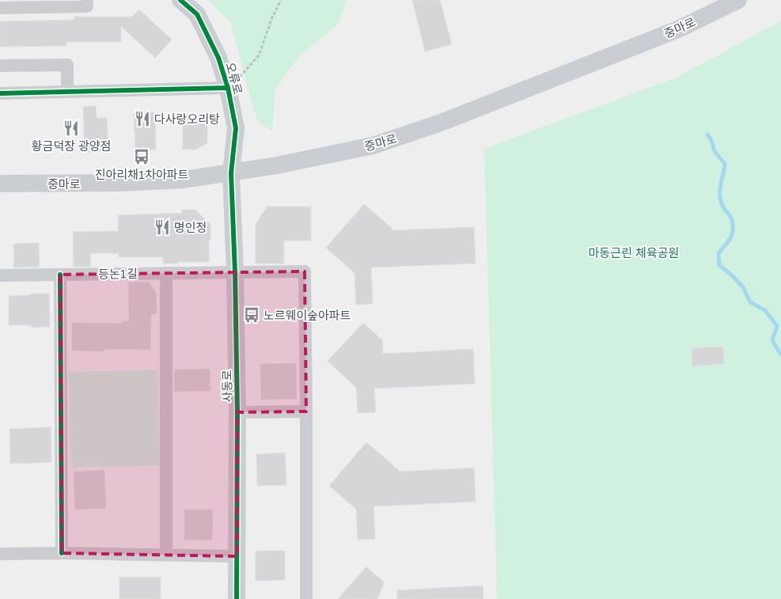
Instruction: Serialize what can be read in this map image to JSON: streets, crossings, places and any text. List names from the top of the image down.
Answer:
{
  "streets": {
    "main road": ["중마로", "오류로", "사동로"],
    "street": ["등논1길"]
  },
  "crossings": [
    ["중마로", "오류로"],
    ["중마로", "사동로"],
    ["오류로", "사동로"],
    ["등논1길", "사동로"]
  ],
  "parks": ["마동근린 체육공원"],
  "places": {
    "restaurant": ["다사랑오리탕", "황금덕장 광양점", "명인정"],
    "bus stop": ["진아리채1차아파트", "노르웨이숲아파트"]
  }
}
